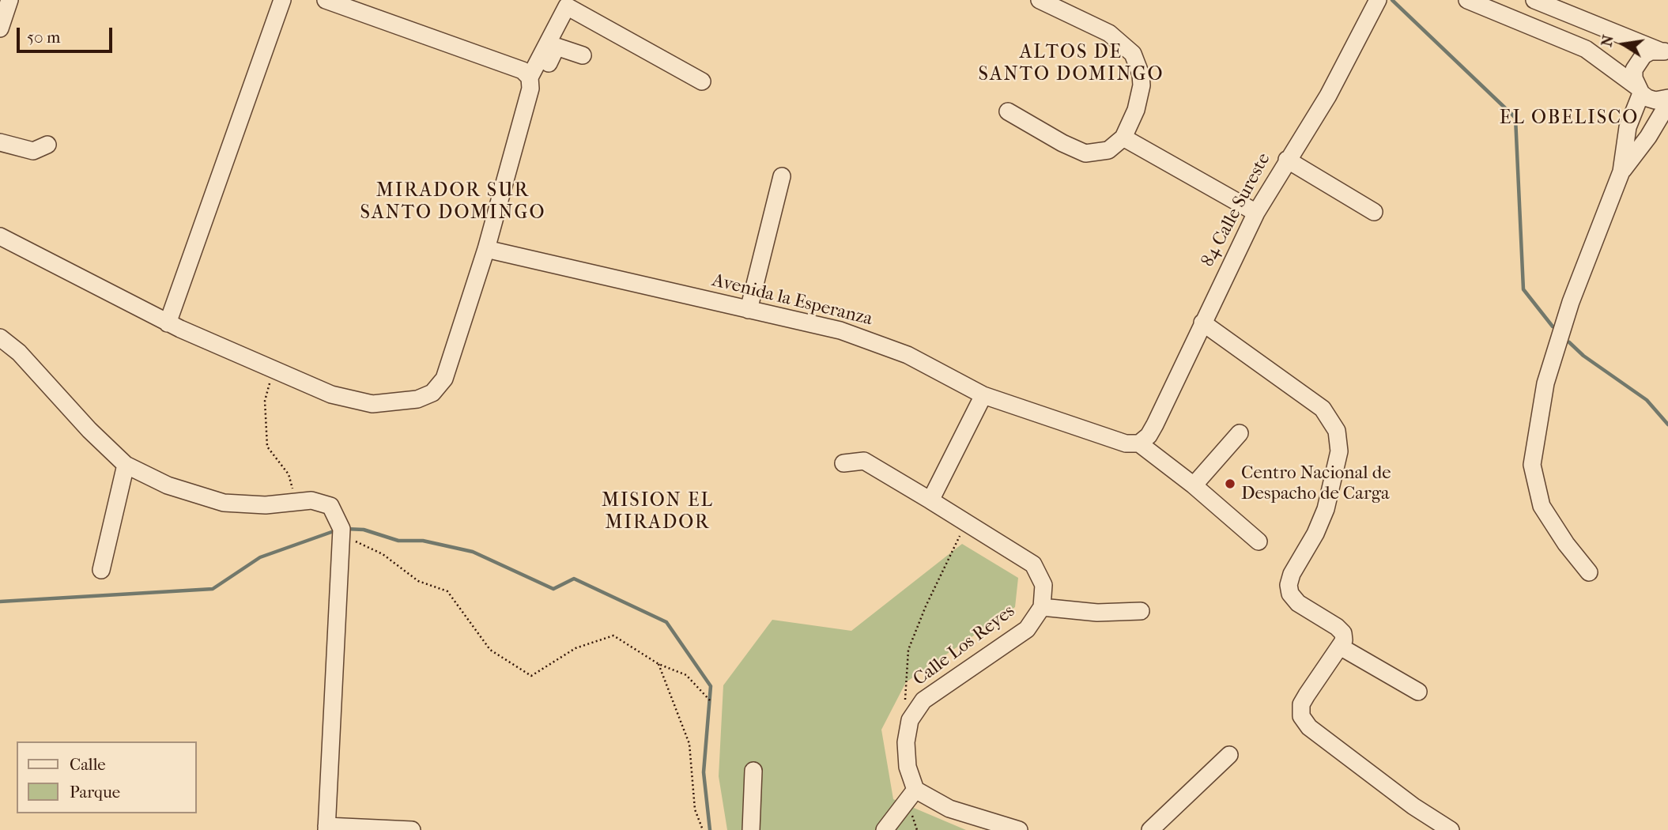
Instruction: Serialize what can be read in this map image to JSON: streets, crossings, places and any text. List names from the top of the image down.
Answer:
{
  "streets": {
    "street": ["84 Calle Sureste", "Avenida la Esperanza", "Calle Los Reyes"]
  },
  "crossings": [
    ["84 Calle Sureste", "Avenida la Esperanza"]
  ],
  "districts": [
    "ALTOS DE SANTO DOMINGO",
    "EL OBELISCO",
    "MIRADOR SUR SANTO DOMINGO",
    "MISION EL MIRADOR"
  ],
  "places": ["Centro Nacional de Despacho de Carga"],
  "legend": ["Calle", "Parque"],
  "scale_bar": "50 m",
  "north": "left"
}
